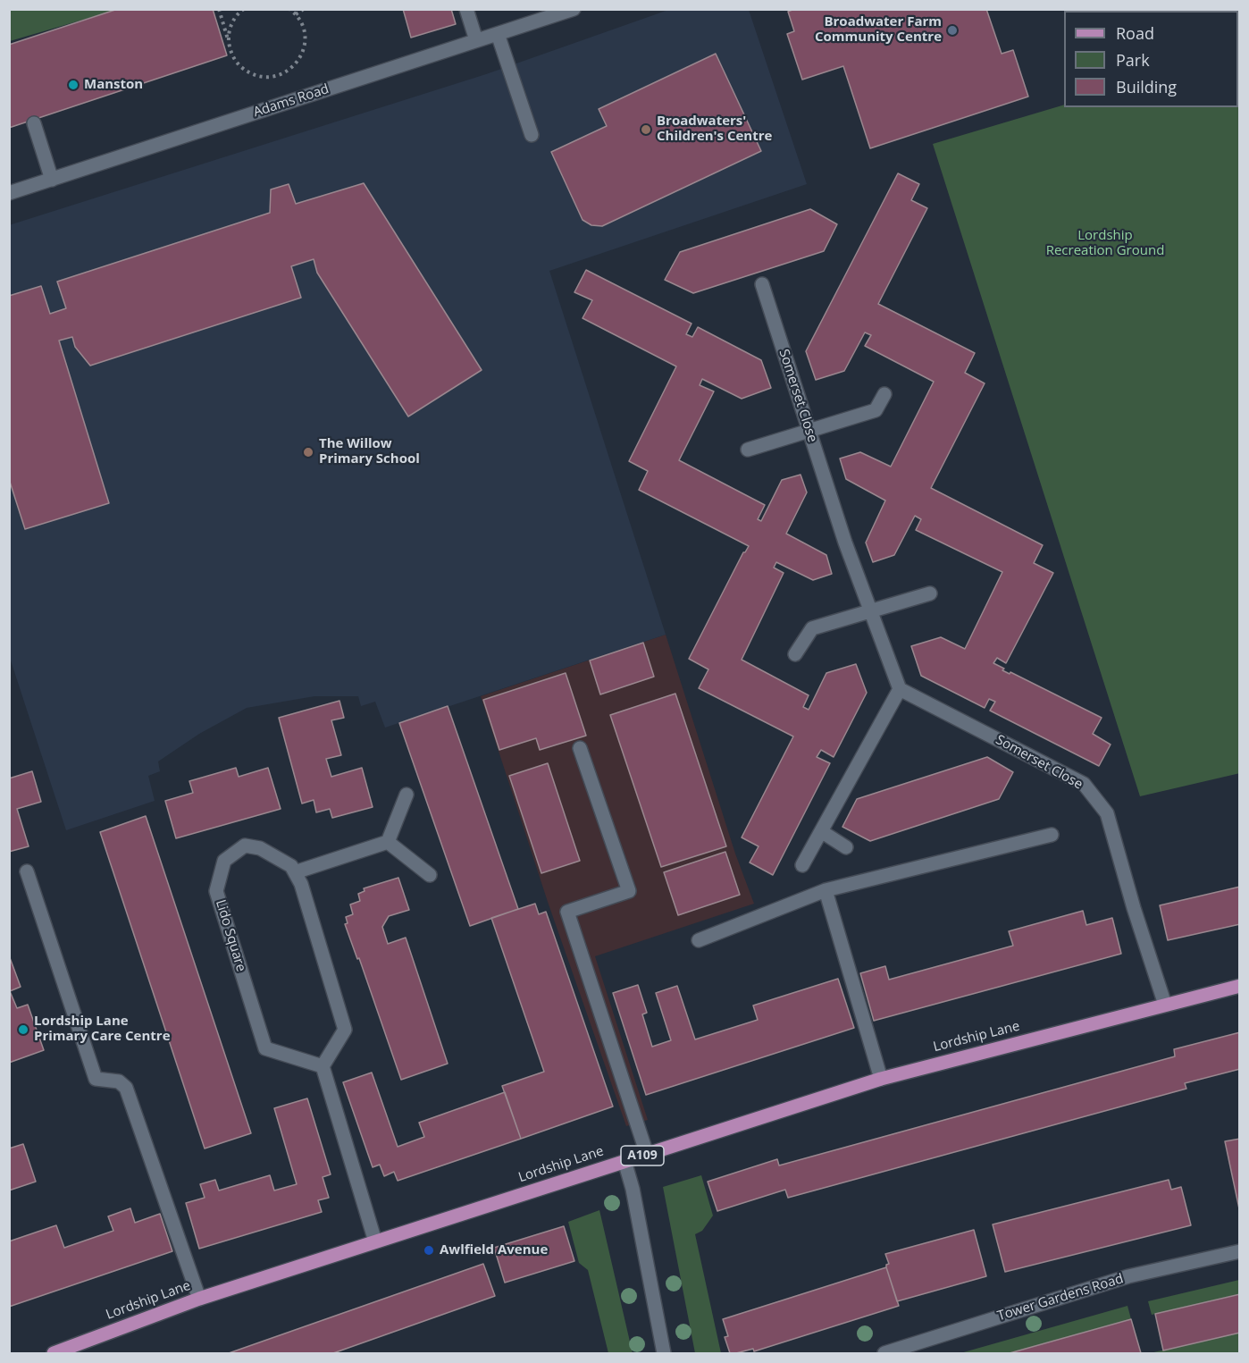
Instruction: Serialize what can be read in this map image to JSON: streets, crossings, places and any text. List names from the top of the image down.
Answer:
{
  "streets": {
    "main road": ["Lordship Lane", "A109"],
    "street": [
      "Adams Road",
      "Somerset Close",
      "Lido Square",
      "Tower Gardens Road"
    ]
  },
  "crossings": [
    ["Somerset Close", "Lordship Lane"]
  ],
  "parks": ["Lordship Recreation Ground"],
  "places": [
    "Broadwater Farm Community Centre",
    "Manston",
    "Broadwaters' Children's Centre",
    "The Willow Primary School",
    "Lordship Lane Primary Care Centre",
    "Awlfield Avenue"
  ],
  "legend": ["Road", "Park", "Building"]
}
